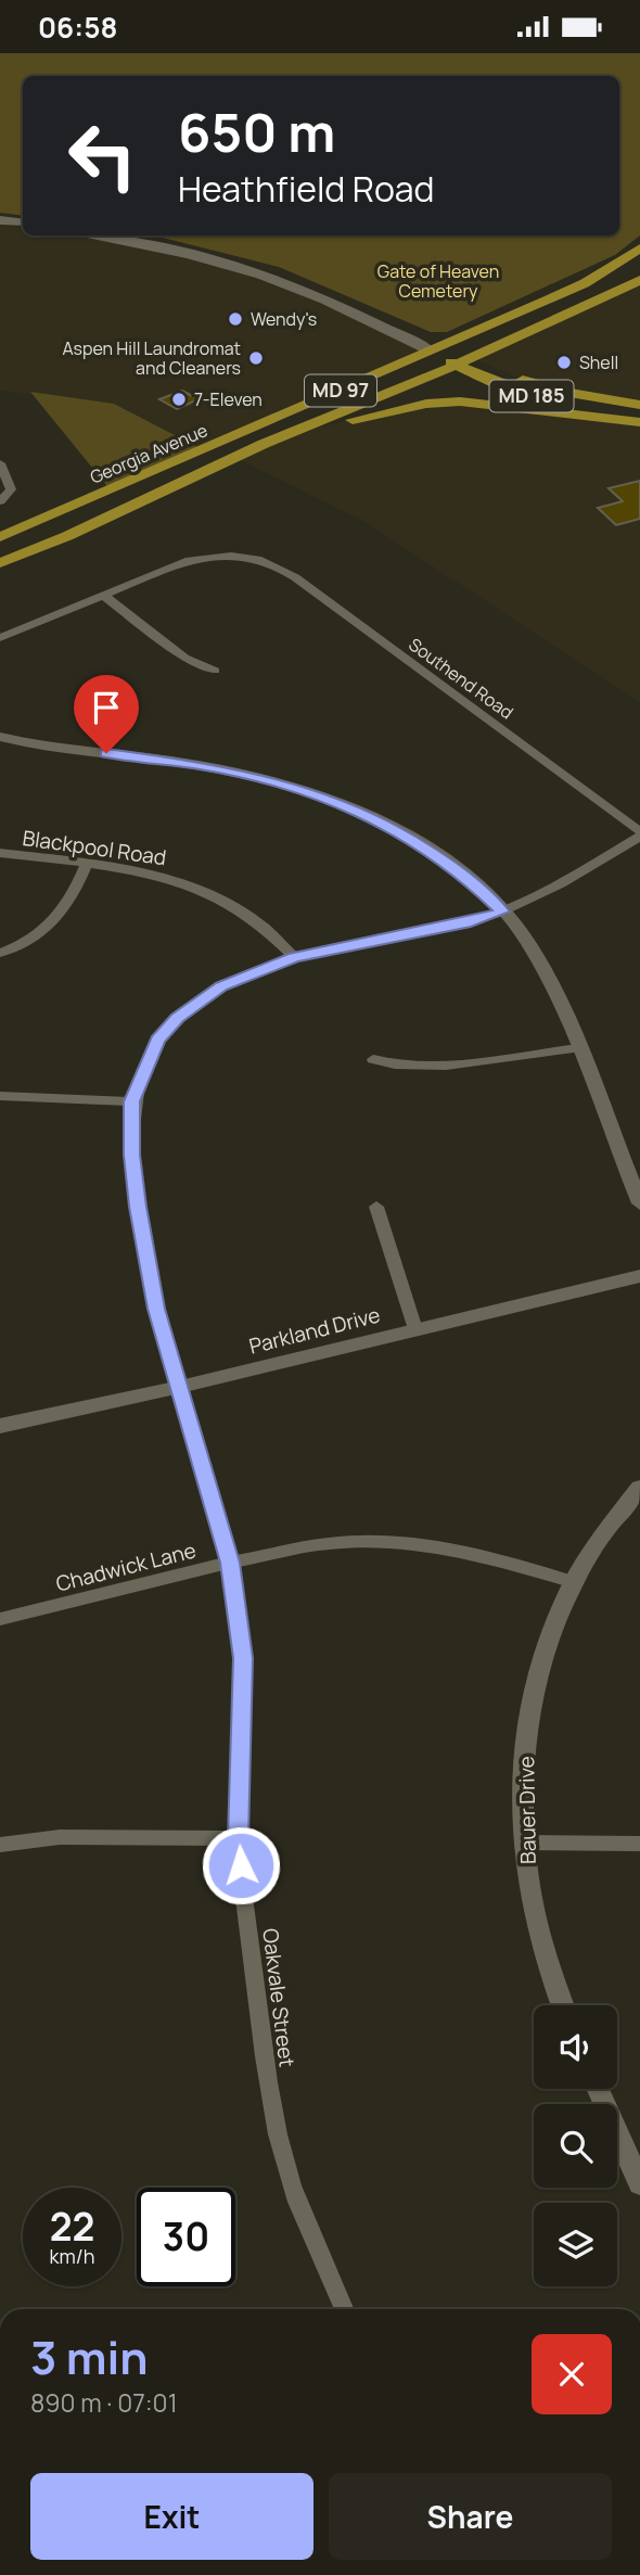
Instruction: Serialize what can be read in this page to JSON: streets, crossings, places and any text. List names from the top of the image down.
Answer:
{
  "streets": {
    "main road": ["MD 97", "MD 185", "Georgia Avenue"],
    "street": [
      "Southend Road",
      "Blackpool Road",
      "Parkland Drive",
      "Chadwick Lane",
      "Bauer Drive",
      "Oakvale Street"
    ]
  },
  "crossings": [
    ["MD 185", "Georgia Avenue"],
    ["Southend Road", "Oakvale Street"],
    ["Blackpool Road", "Oakvale Street"],
    ["Parkland Drive", "Oakvale Street"],
    ["Chadwick Lane", "Bauer Drive"],
    ["Chadwick Lane", "Oakvale Street"]
  ],
  "parks": ["Gate of Heaven Cemetery"],
  "places": [
    "Wendy's",
    "Aspen Hill Laundromat and Cleaners",
    "Shell",
    "7-Eleven"
  ],
  "page": {
    "status": "06:58",
    "turn": ["650 m", "Heathfield Road"],
    "speed": "22 km/h",
    "limit": "30",
    "heading": ["3 min", "890 m · 07:01"],
    "buttons": ["Exit", "Share"]
  }
}
